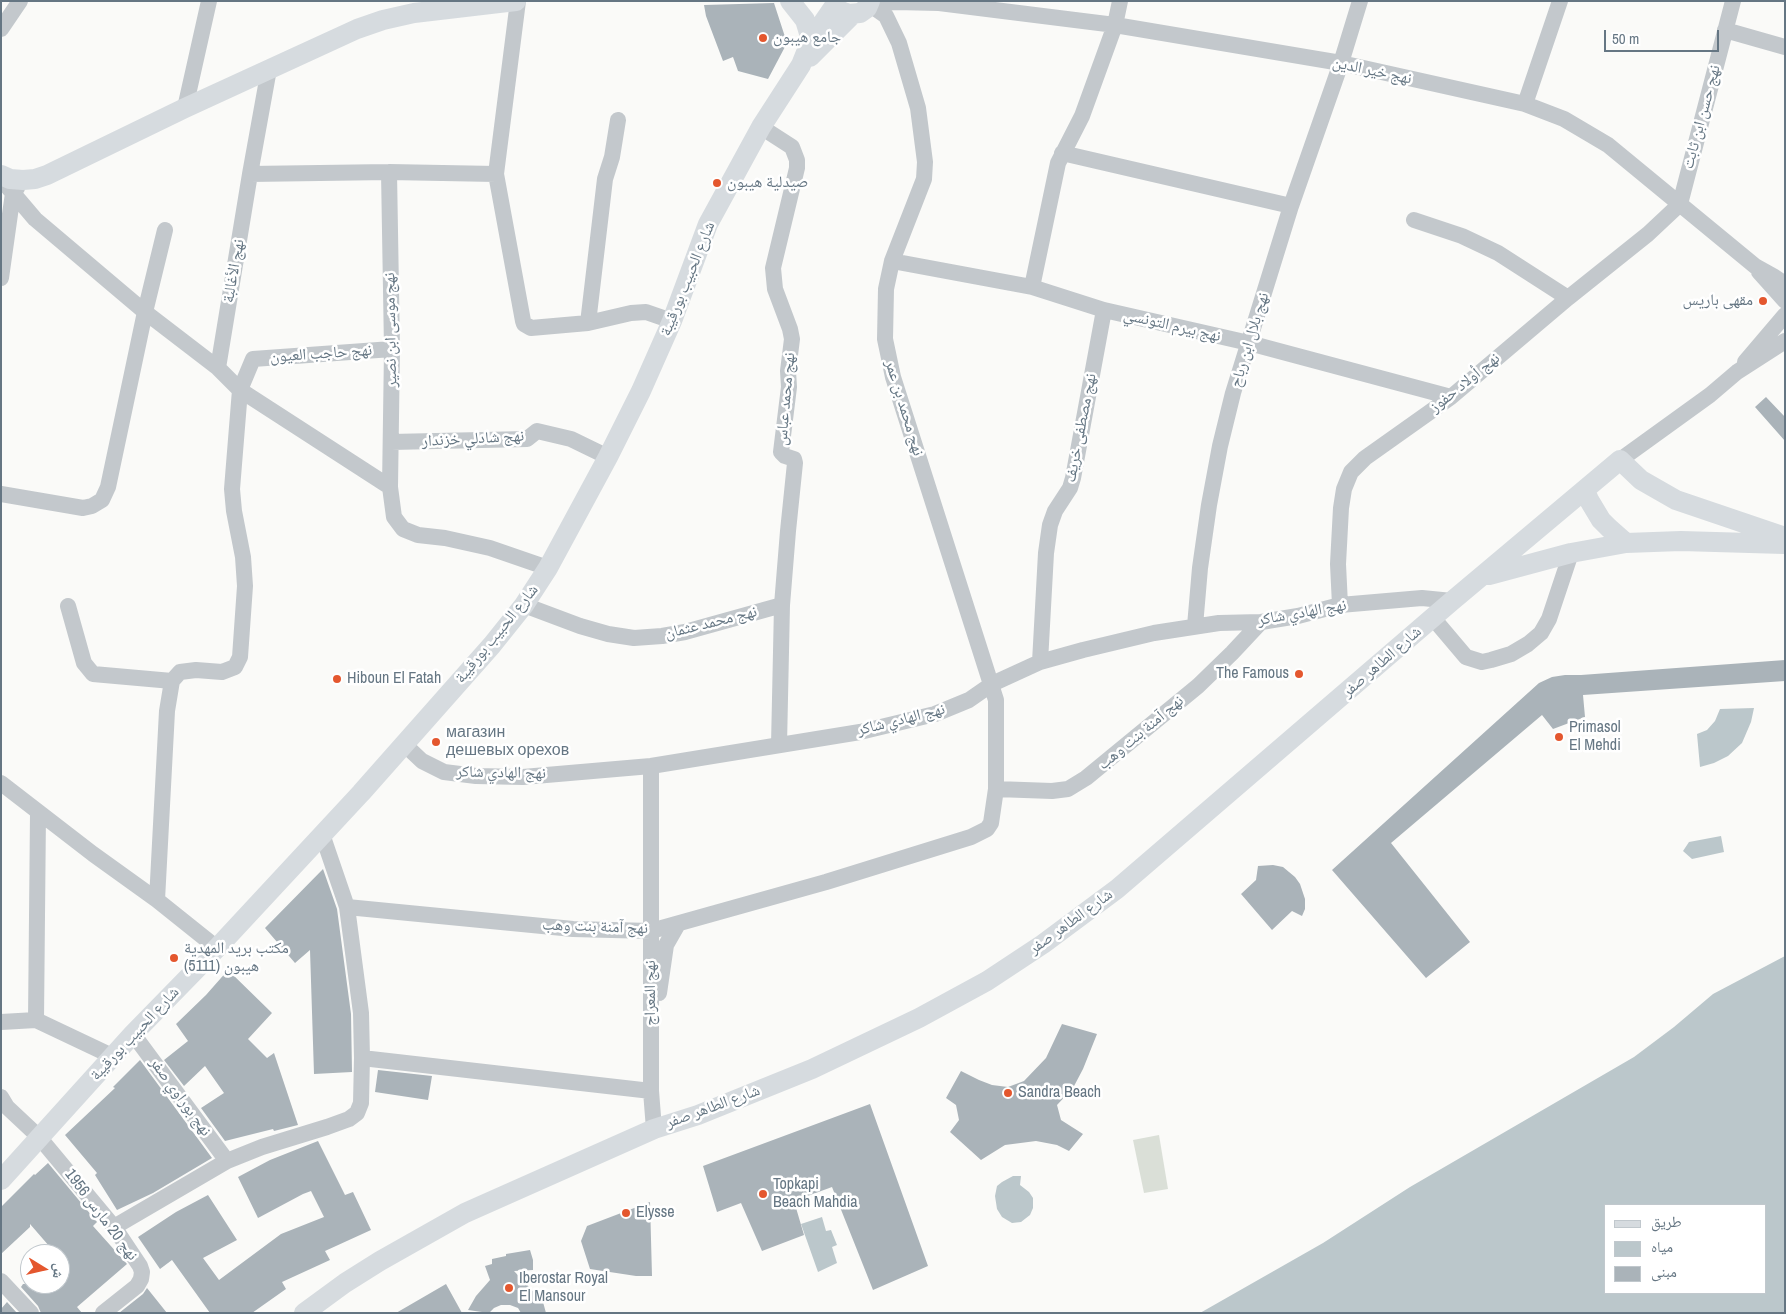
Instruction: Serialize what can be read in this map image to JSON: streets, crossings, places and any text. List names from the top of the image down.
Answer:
{
  "streets": {
    "main road": ["شارع الحبيب بورقيبة", "شارع الطاهر صفر"],
    "street": [
      "نهج خير الدين",
      "نهج حسن ابن ثابت",
      "نهج الأغالبة",
      "نهج بيرم التونسي",
      "نهج موسى ابن نصير",
      "نهج بلال ابن رباح",
      "نهج حاجب العيون",
      "نهج أولاد حفوز",
      "نهج محمد عباس",
      "نهج محمد بن عمر",
      "نهج مصطفى خريف",
      "نهج شادلي خزندار",
      "نهج الهادي شاكر",
      "نهج محمد عثمان",
      "نهج آمنة بنت وهب",
      "نهج المعراج",
      "نهج بوراوي صفر",
      "نهج 20 مارس 1956"
    ]
  },
  "crossings": [
    ["نهج خير الدين", "نهج حسن ابن ثابت"],
    ["نهج خير الدين", "شارع الحبيب بورقيبة"],
    ["نهج خير الدين", "نهج بلال ابن رباح"],
    ["نهج خير الدين", "نهج أولاد حفوز"],
    ["نهج خير الدين", "نهج محمد بن عمر"],
    ["نهج حسن ابن ثابت", "نهج أولاد حفوز"],
    ["شارع الحبيب بورقيبة", "نهج موسى ابن نصير"],
    ["شارع الحبيب بورقيبة", "نهج محمد عباس"],
    ["شارع الحبيب بورقيبة", "نهج محمد بن عمر"],
    ["شارع الحبيب بورقيبة", "نهج شادلي خزندار"],
    ["شارع الحبيب بورقيبة", "نهج الهادي شاكر"],
    ["شارع الحبيب بورقيبة", "نهج محمد عثمان"],
    ["شارع الحبيب بورقيبة", "نهج بوراوي صفر"],
    ["شارع الحبيب بورقيبة", "نهج 20 مارس 1956"],
    ["نهج بيرم التونسي", "نهج بلال ابن رباح"],
    ["نهج بيرم التونسي", "نهج أولاد حفوز"],
    ["نهج بيرم التونسي", "نهج محمد بن عمر"],
    ["نهج بيرم التونسي", "نهج مصطفى خريف"],
    ["نهج موسى ابن نصير", "نهج حاجب العيون"],
    ["نهج موسى ابن نصير", "نهج شادلي خزندار"],
    ["نهج بلال ابن رباح", "نهج الهادي شاكر"],
    ["نهج أولاد حفوز", "نهج الهادي شاكر"],
    ["نهج محمد عباس", "نهج الهادي شاكر"],
    ["نهج محمد عباس", "نهج محمد عثمان"],
    ["نهج محمد بن عمر", "نهج الهادي شاكر"],
    ["نهج محمد بن عمر", "نهج آمنة بنت وهب"],
    ["نهج مصطفى خريف", "نهج الهادي شاكر"],
    ["نهج الهادي شاكر", "شارع الطاهر صفر"],
    ["نهج الهادي شاكر", "نهج آمنة بنت وهب"],
    ["نهج الهادي شاكر", "نهج المعراج"],
    ["شارع الطاهر صفر", "نهج المعراج"],
    ["نهج آمنة بنت وهب", "نهج المعراج"]
  ],
  "places": [
    "جامع هيبون",
    "صيدلية هيبون",
    "مقهى باريس",
    "The Famous",
    "Hiboun El Fatah",
    "Primasol El Mehdi",
    "магазин дешевых орехов",
    "مكتب بريد المهدية هيبون (5111)",
    "Sandra Beach",
    "Topkapi Beach Mahdia",
    "Elysse",
    "Iberostar Royal El Mansour"
  ],
  "legend": ["طريق", "مياه", "مبنى"],
  "scale_bar": "50 m",
  "north": "right"
}
